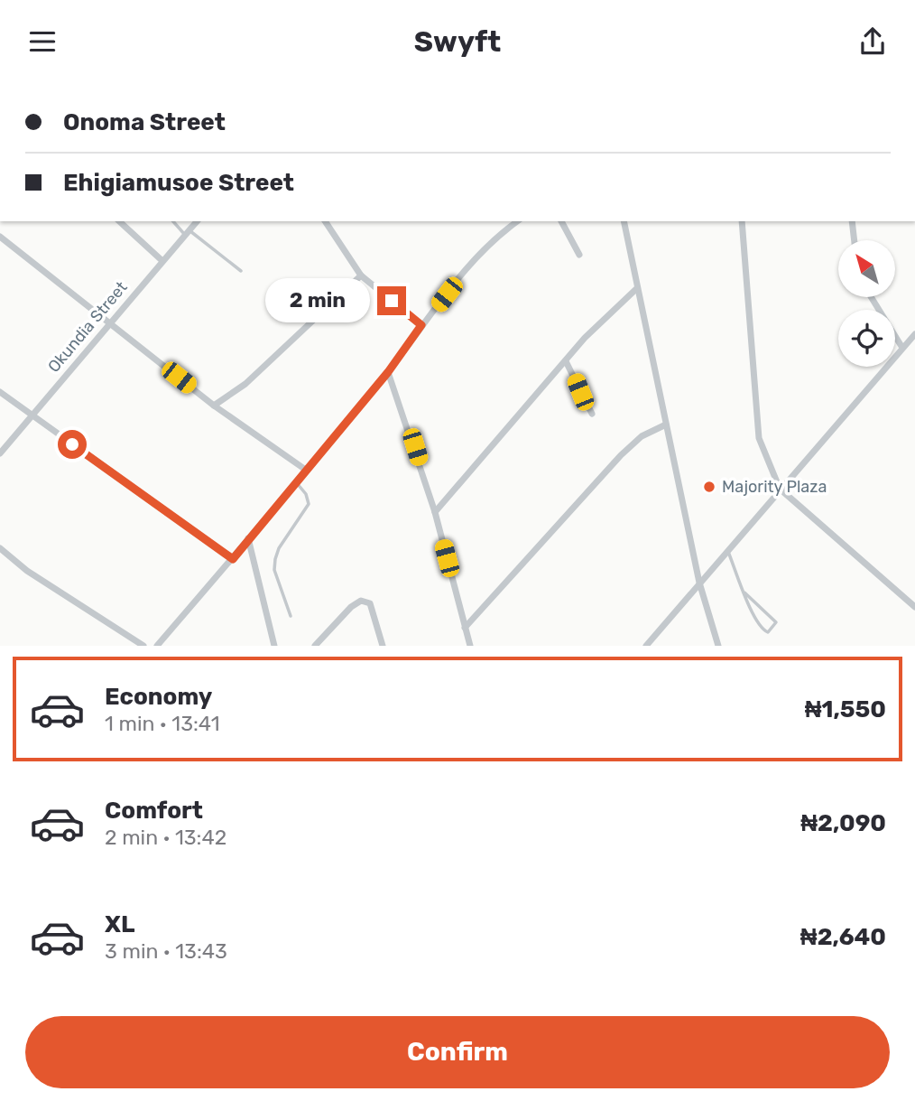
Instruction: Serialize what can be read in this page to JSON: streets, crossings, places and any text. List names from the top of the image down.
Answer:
{
  "streets": {
    "street": ["Okundia Street"]
  },
  "places": ["Majority Plaza"],
  "north": "top left",
  "page": {
    "header": "Swyft",
    "banner": ["Onoma Street", "Ehigiamusoe Street"],
    "bubble": "2 min",
    "list": [
      {
        "name": "Economy",
        "note": "1 min · 13:41",
        "value": "₦1,550"
      },
      {
        "name": "Comfort",
        "note": "2 min · 13:42",
        "value": "₦2,090"
      },
      {
        "name": "XL",
        "note": "3 min · 13:43",
        "value": "₦2,640"
      }
    ],
    "buttons": "Confirm"
  }
}
